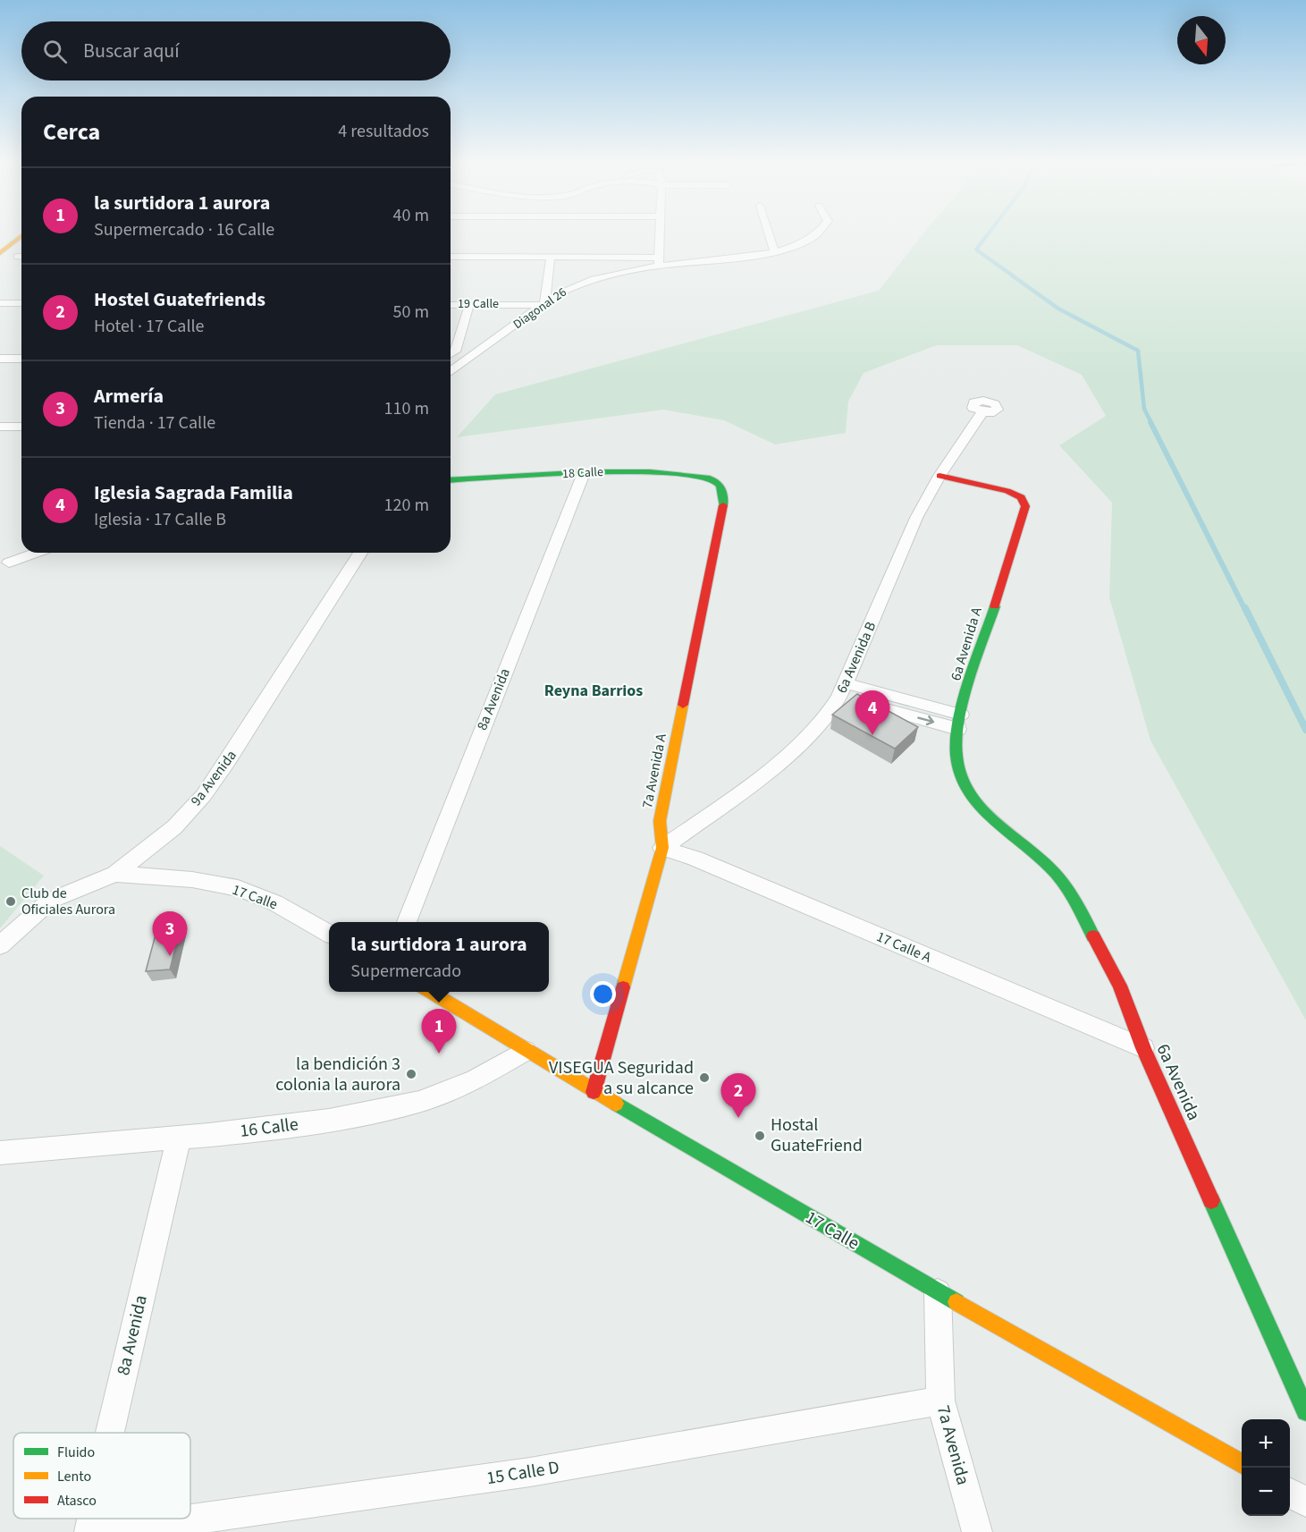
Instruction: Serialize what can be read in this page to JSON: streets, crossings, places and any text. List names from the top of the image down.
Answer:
{
  "streets": {
    "main road": [
      "18 Calle",
      "6a Avenida A",
      "7a Avenida A",
      "17 Calle",
      "6a Avenida"
    ],
    "street": [
      "19 Calle",
      "Diagonal 26",
      "6a Avenida B",
      "8a Avenida",
      "9a Avenida",
      "17 Calle A",
      "16 Calle",
      "7a Avenida",
      "15 Calle D"
    ]
  },
  "crossings": [
    ["19 Calle", "Diagonal 26"],
    ["18 Calle", "8a Avenida"],
    ["18 Calle", "7a Avenida A"],
    ["6a Avenida A", "6a Avenida B"],
    ["6a Avenida A", "6a Avenida"],
    ["6a Avenida B", "7a Avenida A"],
    ["6a Avenida B", "17 Calle A"],
    ["8a Avenida", "16 Calle"],
    ["7a Avenida A", "17 Calle"],
    ["7a Avenida A", "17 Calle A"],
    ["9a Avenida", "17 Calle"],
    ["17 Calle", "16 Calle"],
    ["17 Calle", "7a Avenida"],
    ["17 Calle A", "6a Avenida"],
    ["7a Avenida", "15 Calle D"]
  ],
  "districts": ["Reyna Barrios"],
  "places": [
    "Club de Oficiales Aurora",
    "la bendición 3 colonia la aurora",
    "VISEGUA Seguridad a su alcance",
    "Hostal GuateFriend"
  ],
  "legend": ["Fluido", "Lento", "Atasco"],
  "north": "bottom",
  "page": {
    "search": "Buscar aquí",
    "heading": ["Cerca", "4 resultados"],
    "list": [
      {
        "mark": "1",
        "name": "la surtidora 1 aurora",
        "note": "Supermercado · 16 Calle",
        "value": "40 m"
      },
      {
        "mark": "2",
        "name": "Hostel Guatefriends",
        "note": "Hotel · 17 Calle",
        "value": "50 m"
      },
      {
        "mark": "3",
        "name": "Armería",
        "note": "Tienda · 17 Calle",
        "value": "110 m"
      },
      {
        "mark": "4",
        "name": "Iglesia Sagrada Familia",
        "note": "Iglesia · 17 Calle B",
        "value": "120 m"
      }
    ],
    "pins": [
      "4",
      "3",
      "1",
      "2"
    ],
    "popup": ["la surtidora 1 aurora", "Supermercado"],
    "map_buttons": ["+", "−"]
  }
}
